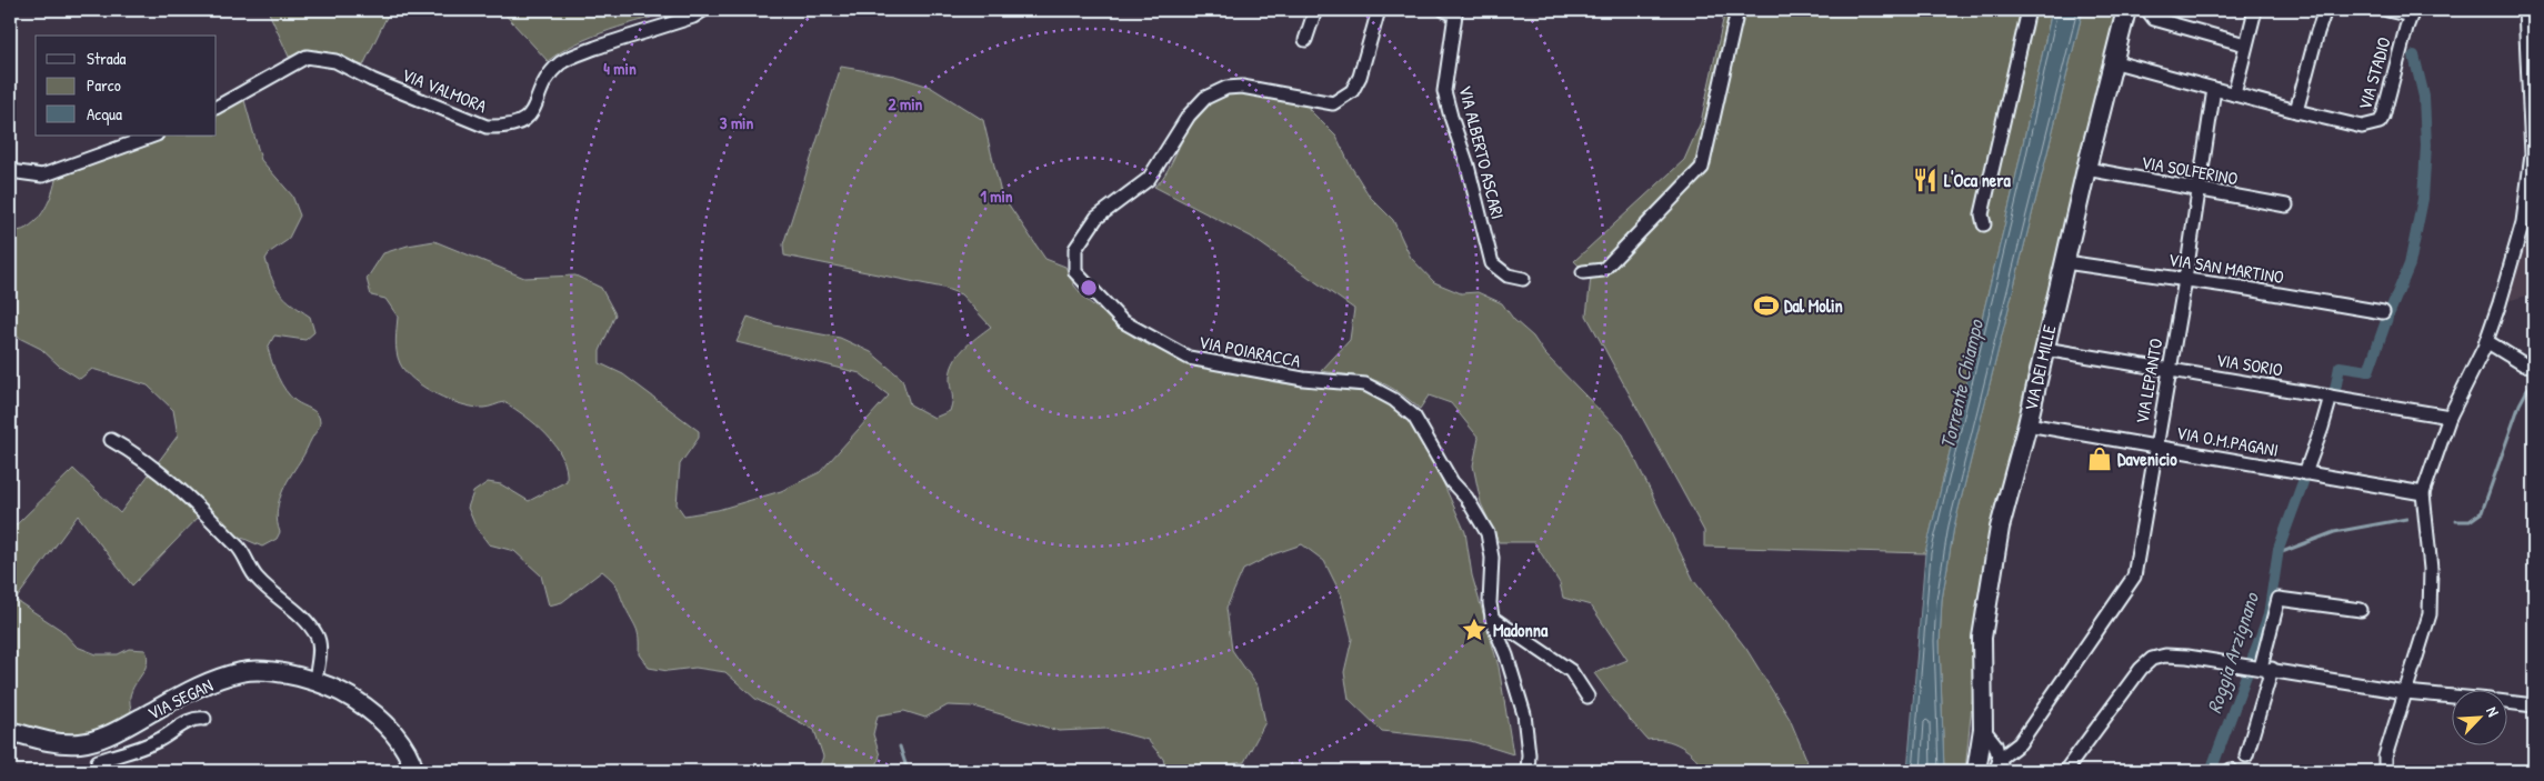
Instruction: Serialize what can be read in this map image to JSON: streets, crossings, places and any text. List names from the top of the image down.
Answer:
{
  "streets": {
    "main road": ["VIA DEI MILLE", "VIA SEGAN"],
    "street": [
      "VIA STADIO",
      "VIA VALMORA",
      "VIA ALBERTO ASCARI",
      "VIA SOLFERINO",
      "VIA SAN MARTINO",
      "VIA POIARACCA",
      "VIA SORIO",
      "VIA LEPANTO",
      "VIA O.M.PAGANI"
    ]
  },
  "crossings": [
    ["VIA STADIO", "VIA DEI MILLE"],
    ["VIA STADIO", "VIA LEPANTO"],
    ["VIA SOLFERINO", "VIA DEI MILLE"],
    ["VIA SOLFERINO", "VIA LEPANTO"],
    ["VIA SAN MARTINO", "VIA DEI MILLE"],
    ["VIA SAN MARTINO", "VIA LEPANTO"],
    ["VIA SORIO", "VIA DEI MILLE"],
    ["VIA SORIO", "VIA LEPANTO"],
    ["VIA DEI MILLE", "VIA LEPANTO"],
    ["VIA DEI MILLE", "VIA O.M.PAGANI"],
    ["VIA LEPANTO", "VIA O.M.PAGANI"]
  ],
  "water": ["Torrente Chiampo", "Roggia Arzignano"],
  "places": {
    "restaurant": ["L'Oca nera"],
    "sports": ["Dal Molin"],
    "shop": ["Davenicio"],
    "place": ["Madonna"]
  },
  "legend": ["Strada", "Parco", "Acqua"],
  "north": "top right",
  "rings": [
    "4 min",
    "2 min",
    "3 min",
    "1 min"
  ]
}
